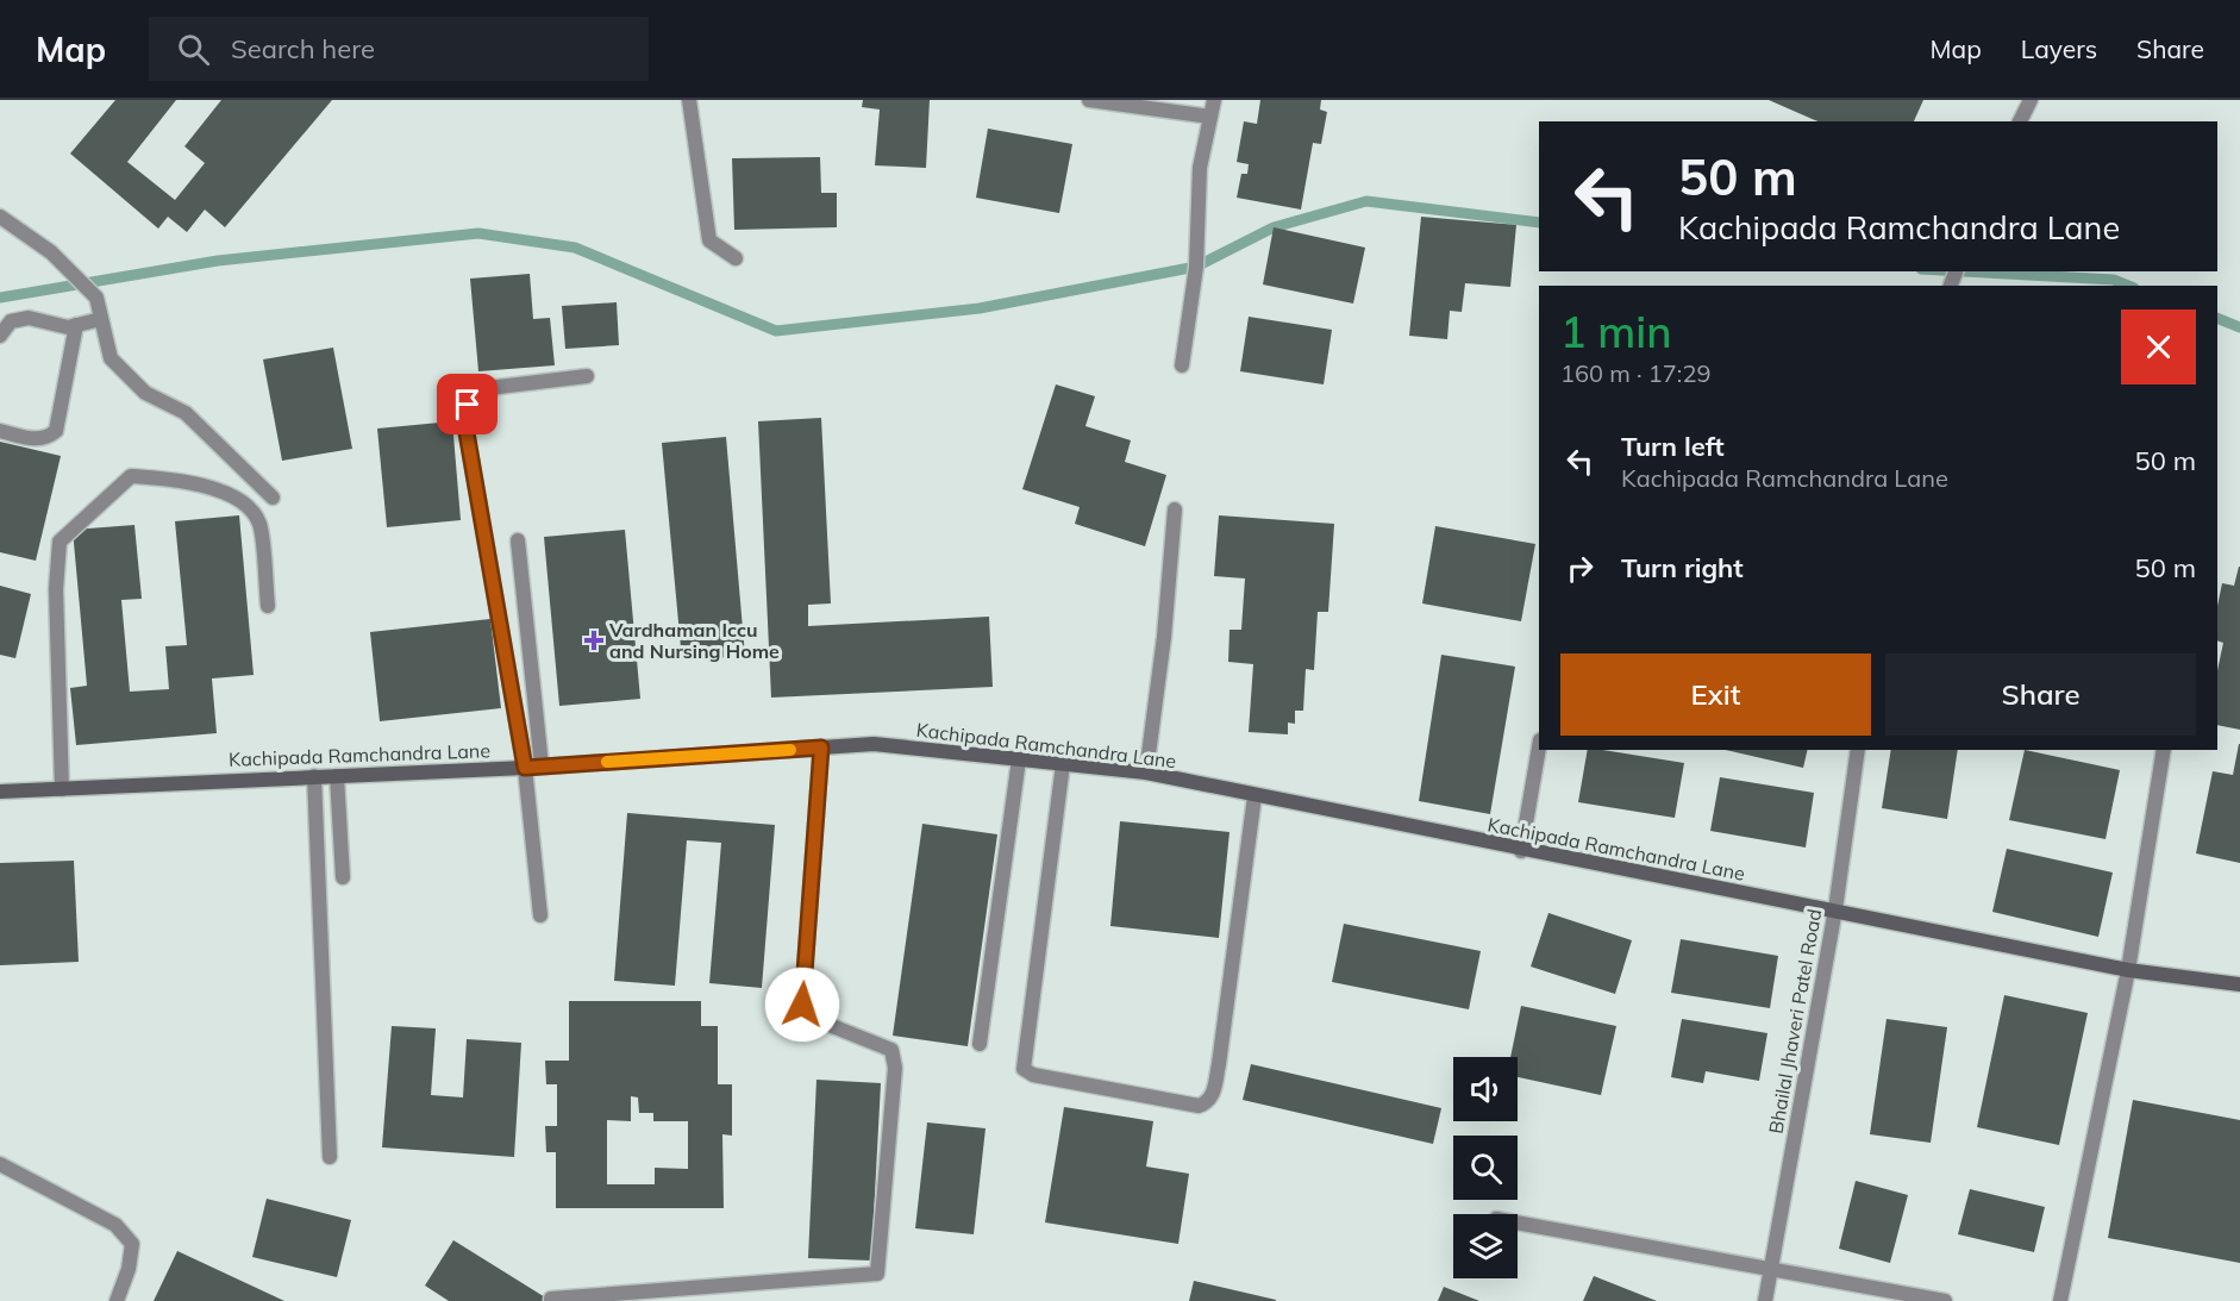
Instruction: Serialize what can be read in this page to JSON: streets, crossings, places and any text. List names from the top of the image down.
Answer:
{
  "streets": {
    "main road": ["Kachipada Ramchandra Lane"],
    "street": ["Bhailal Jhaveri Patel Road"]
  },
  "crossings": [
    ["Kachipada Ramchandra Lane", "Bhailal Jhaveri Patel Road"]
  ],
  "places": {
    "health": ["Vardhaman Iccu and Nursing Home"]
  },
  "page": {
    "header": "Map",
    "search": "Search here",
    "nav": ["Map", "Layers", "Share"],
    "turn": ["50 m", "Kachipada Ramchandra Lane"],
    "heading": ["1 min", "160 m · 17:29"],
    "list": [
      {
        "name": "Turn left",
        "note": "Kachipada Ramchandra Lane",
        "value": "50 m"
      },
      {
        "name": "Turn right",
        "value": "50 m"
      }
    ],
    "buttons": ["Exit", "Share"]
  }
}
